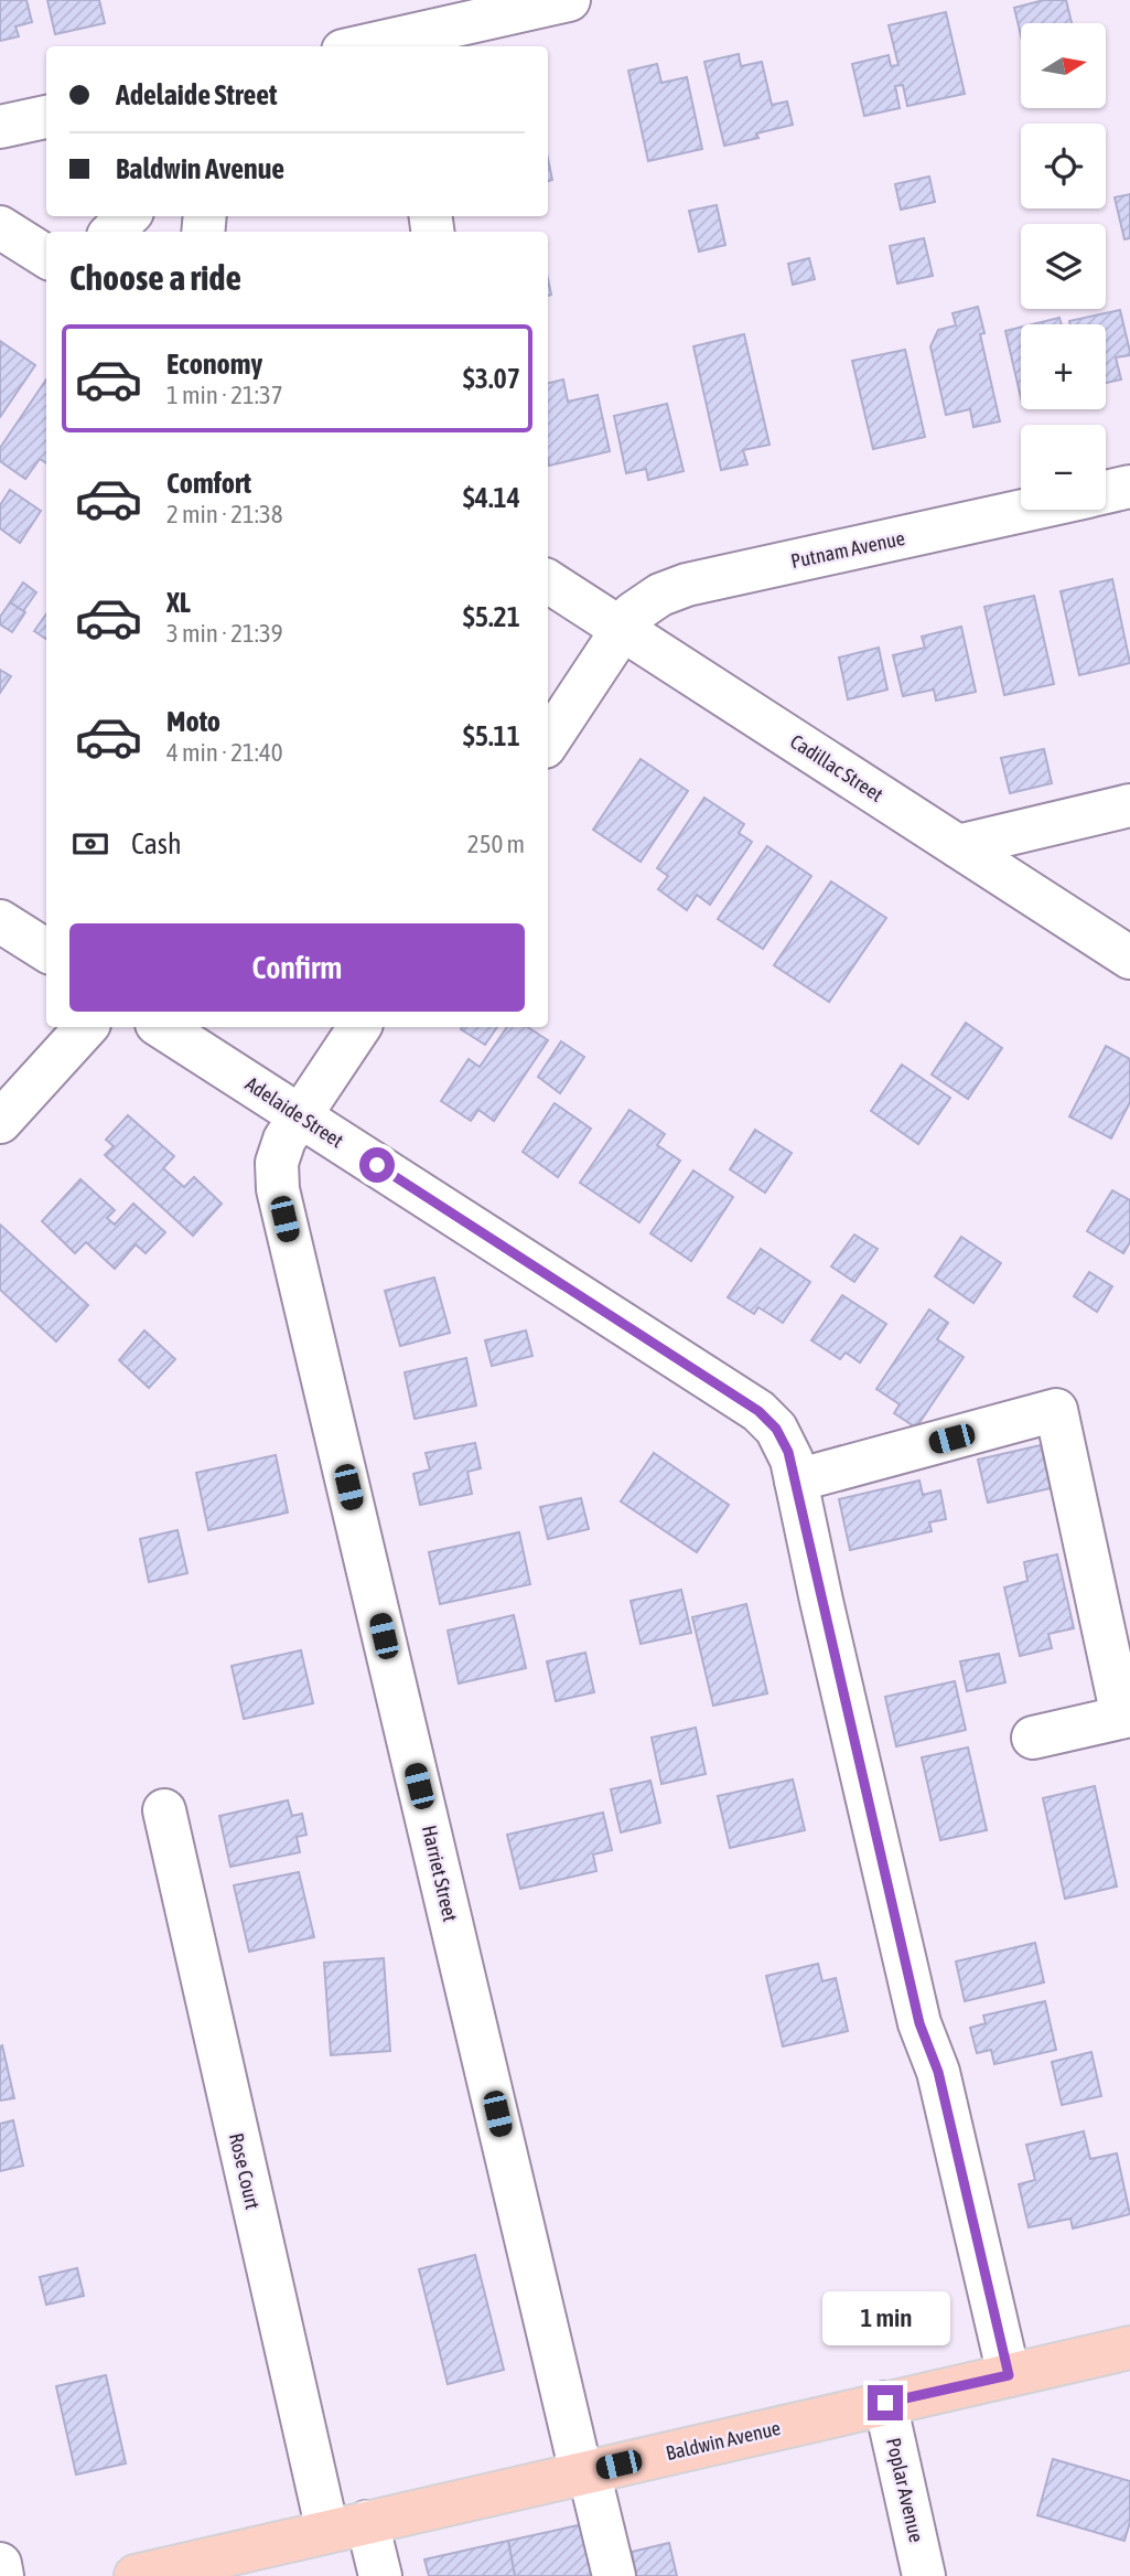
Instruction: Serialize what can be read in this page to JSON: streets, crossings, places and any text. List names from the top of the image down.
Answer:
{
  "streets": {
    "main road": ["Baldwin Avenue"],
    "street": [
      "Putnam Avenue",
      "Cadillac Street",
      "Adelaide Street",
      "Harriet Street",
      "Rose Court",
      "Poplar Avenue"
    ]
  },
  "crossings": [
    ["Putnam Avenue", "Cadillac Street"],
    ["Adelaide Street", "Harriet Street"],
    ["Adelaide Street", "Baldwin Avenue"],
    ["Harriet Street", "Baldwin Avenue"],
    ["Rose Court", "Baldwin Avenue"],
    ["Baldwin Avenue", "Poplar Avenue"]
  ],
  "north": "right",
  "page": {
    "map_buttons": ["+", "−"],
    "banner": ["Adelaide Street", "Baldwin Avenue"],
    "heading": "Choose a ride",
    "list": [
      {
        "name": "Economy",
        "note": "1 min · 21:37",
        "value": "$3.07"
      },
      {
        "name": "Comfort",
        "note": "2 min · 21:38",
        "value": "$4.14"
      },
      {
        "name": "XL",
        "note": "3 min · 21:39",
        "value": "$5.21"
      },
      {
        "name": "Moto",
        "note": "4 min · 21:40",
        "value": "$5.11"
      }
    ],
    "pay": ["Cash", "250 m"],
    "buttons": "Confirm",
    "bubble": "1 min"
  }
}
